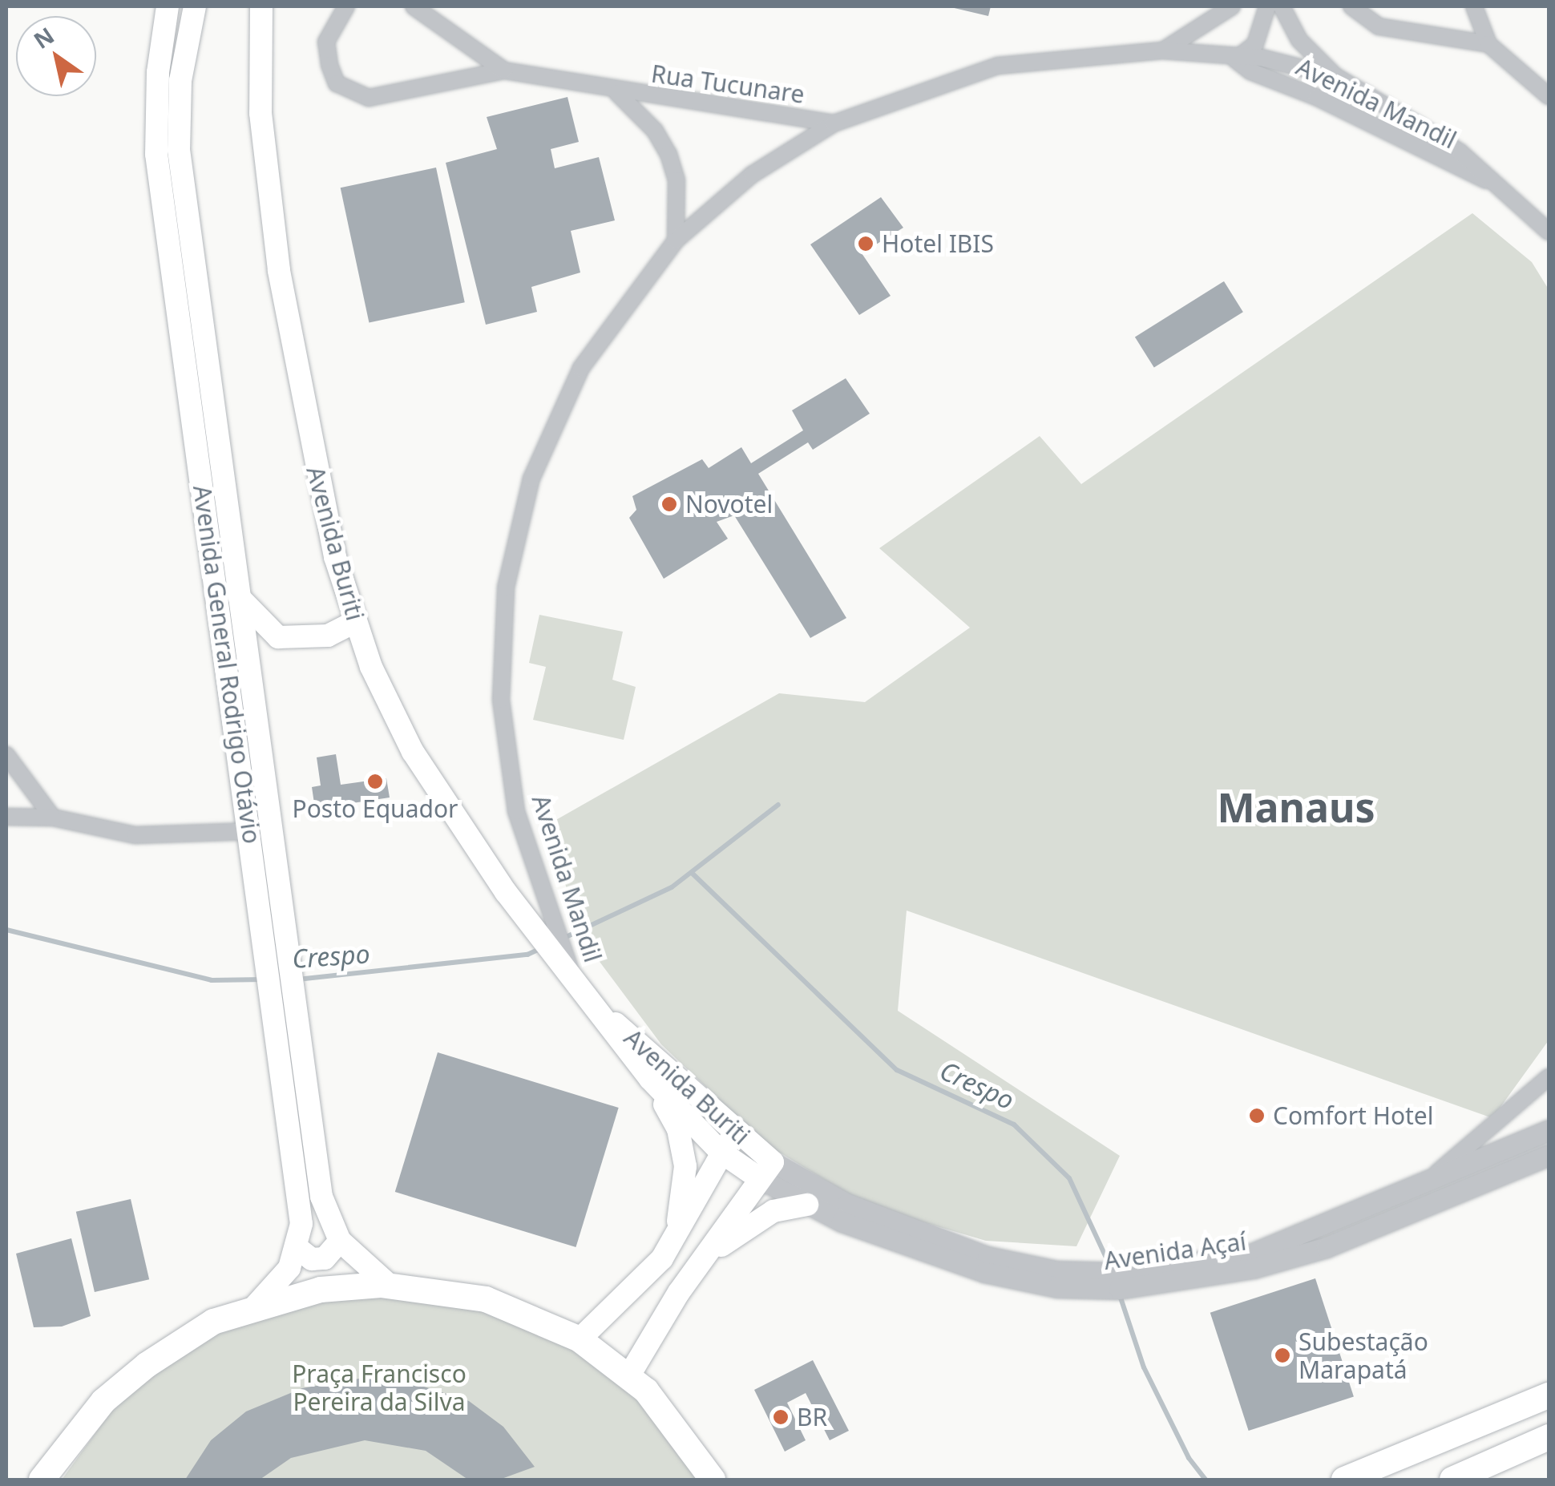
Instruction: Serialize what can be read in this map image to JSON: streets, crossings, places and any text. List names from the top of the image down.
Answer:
{
  "streets": {
    "main road": ["Avenida Buriti", "Avenida General Rodrigo Otávio"],
    "street": ["Rua Tucunare", "Avenida Mandil", "Avenida Açaí"]
  },
  "crossings": [
    ["Rua Tucunare", "Avenida Mandil"],
    ["Avenida Mandil", "Avenida Buriti"],
    ["Avenida Buriti", "Avenida Açaí"]
  ],
  "districts": ["Manaus"],
  "water": ["Crespo"],
  "parks": ["Praça Francisco Pereira da Silva"],
  "places": [
    "Hotel IBIS",
    "Novotel",
    "Posto Equador",
    "Comfort Hotel",
    "Subestação Marapatá",
    "BR"
  ],
  "north": "top left"
}
